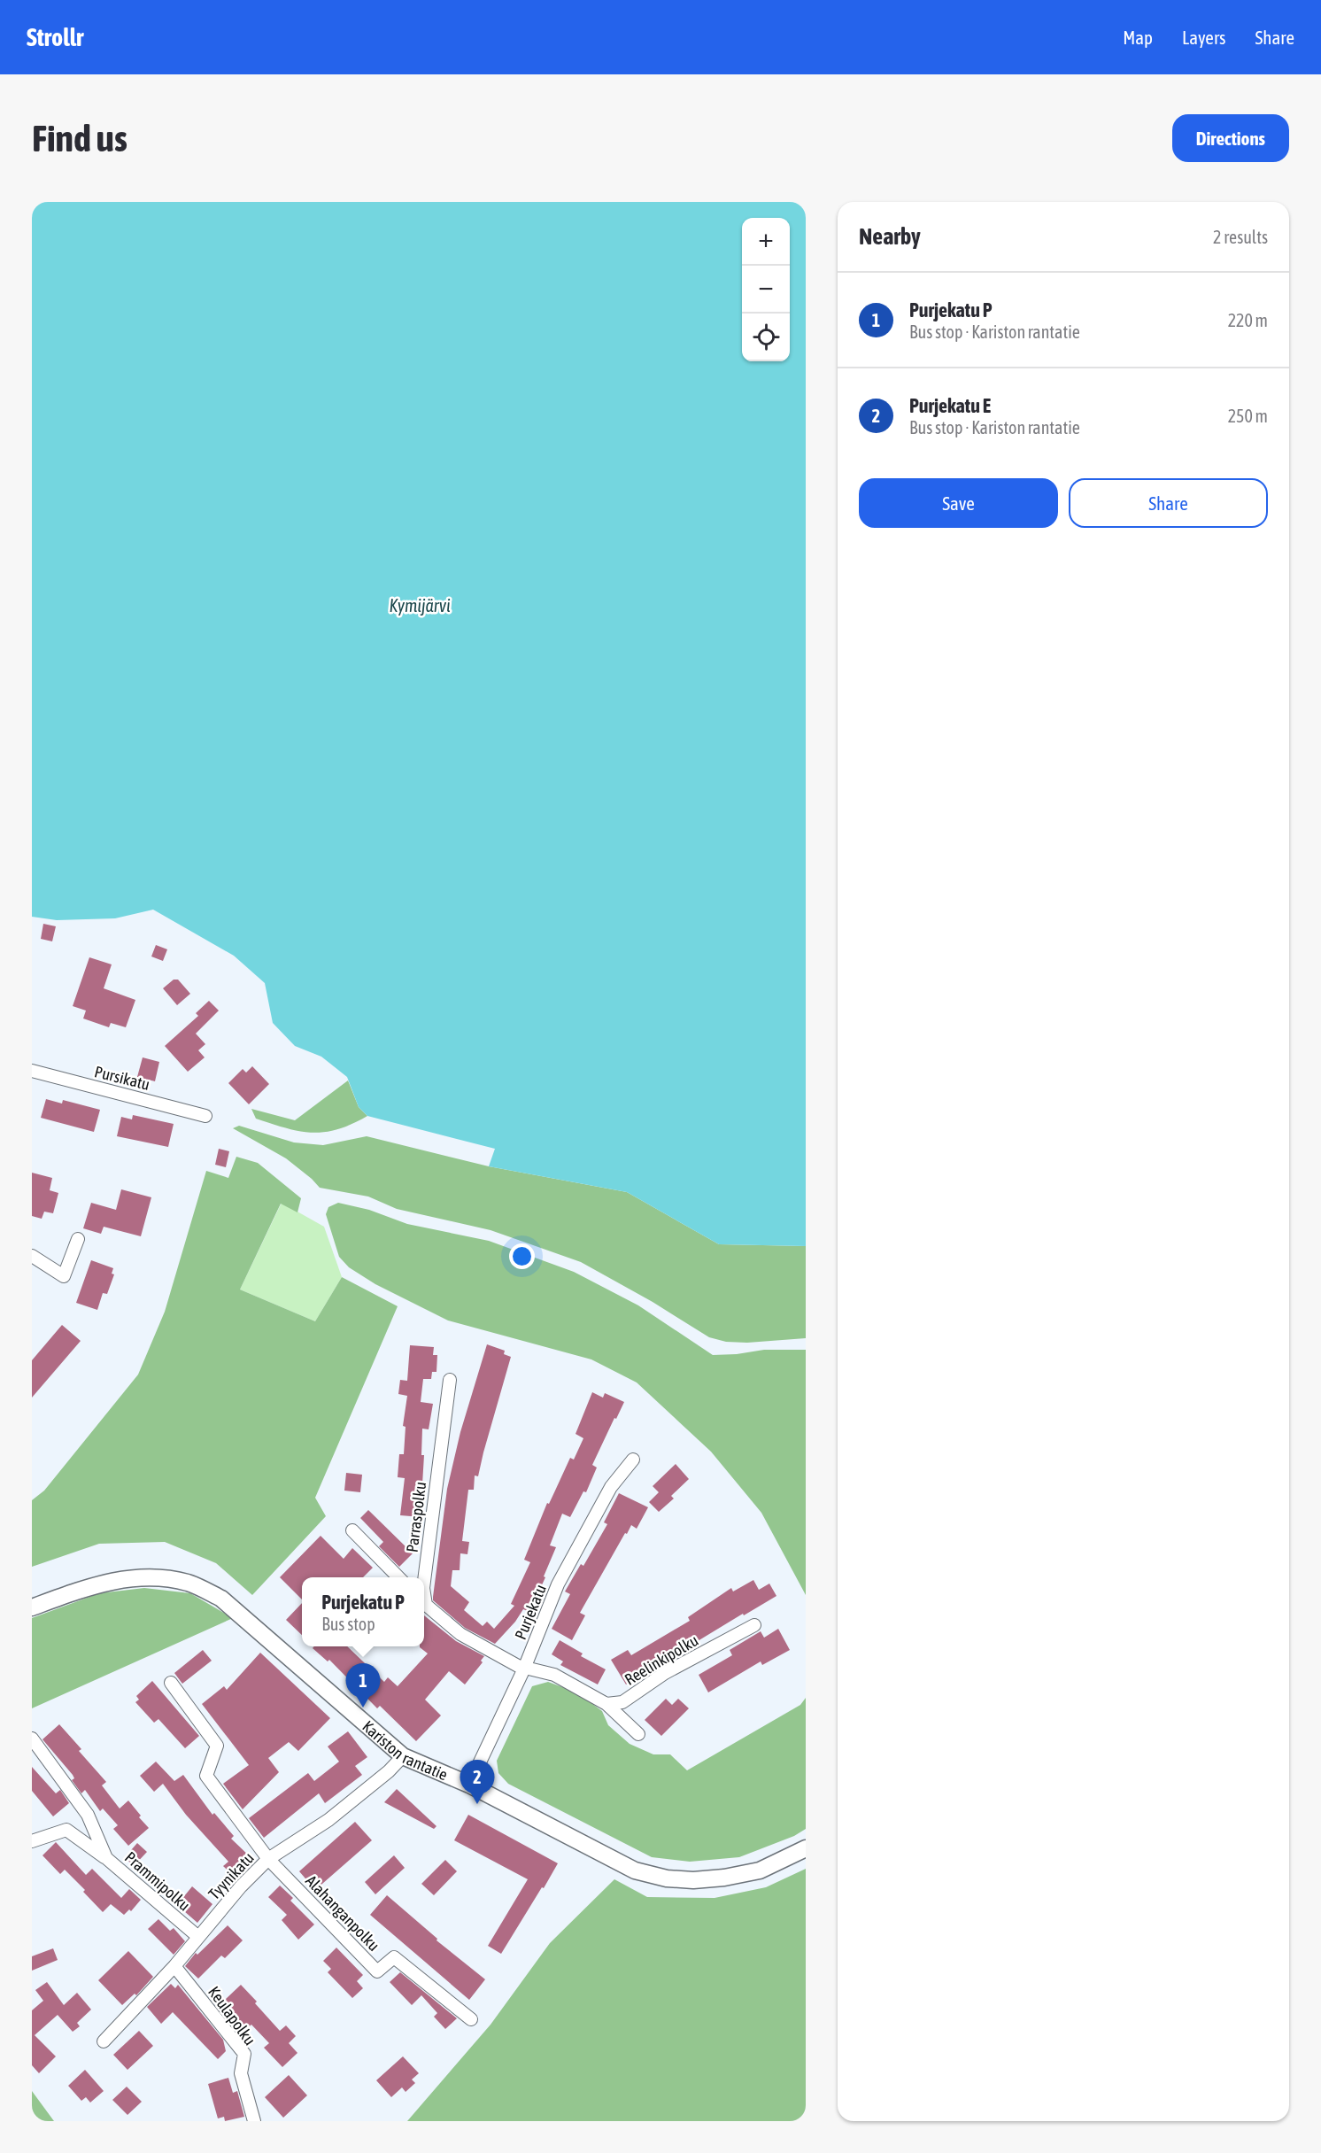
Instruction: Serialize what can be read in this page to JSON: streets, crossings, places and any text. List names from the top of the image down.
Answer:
{
  "streets": {
    "street": [
      "Pursikatu",
      "Parraspolku",
      "Purjekatu",
      "Reelinkipolku",
      "Kariston rantatie",
      "Tyynikatu",
      "Prammipolku",
      "Alahanganpolku",
      "Keulapolku"
    ]
  },
  "crossings": [
    ["Parraspolku", "Purjekatu"],
    ["Purjekatu", "Kariston rantatie"],
    ["Kariston rantatie", "Tyynikatu"],
    ["Tyynikatu", "Prammipolku"],
    ["Tyynikatu", "Alahanganpolku"],
    ["Tyynikatu", "Keulapolku"]
  ],
  "water": ["Kymijärvi"],
  "page": {
    "header": "Strollr",
    "nav": ["Map", "Layers", "Share"],
    "buttons": [
      "Directions",
      ["Save", "Share"]
    ],
    "title": "Find us",
    "heading": ["Nearby", "2 results"],
    "map_buttons": ["+", "−"],
    "list": [
      {
        "mark": "1",
        "name": "Purjekatu P",
        "note": "Bus stop · Kariston rantatie",
        "value": "220 m"
      },
      {
        "mark": "2",
        "name": "Purjekatu E",
        "note": "Bus stop · Kariston rantatie",
        "value": "250 m"
      }
    ],
    "popup": ["Purjekatu P", "Bus stop"],
    "pins": ["1", "2"]
  }
}
